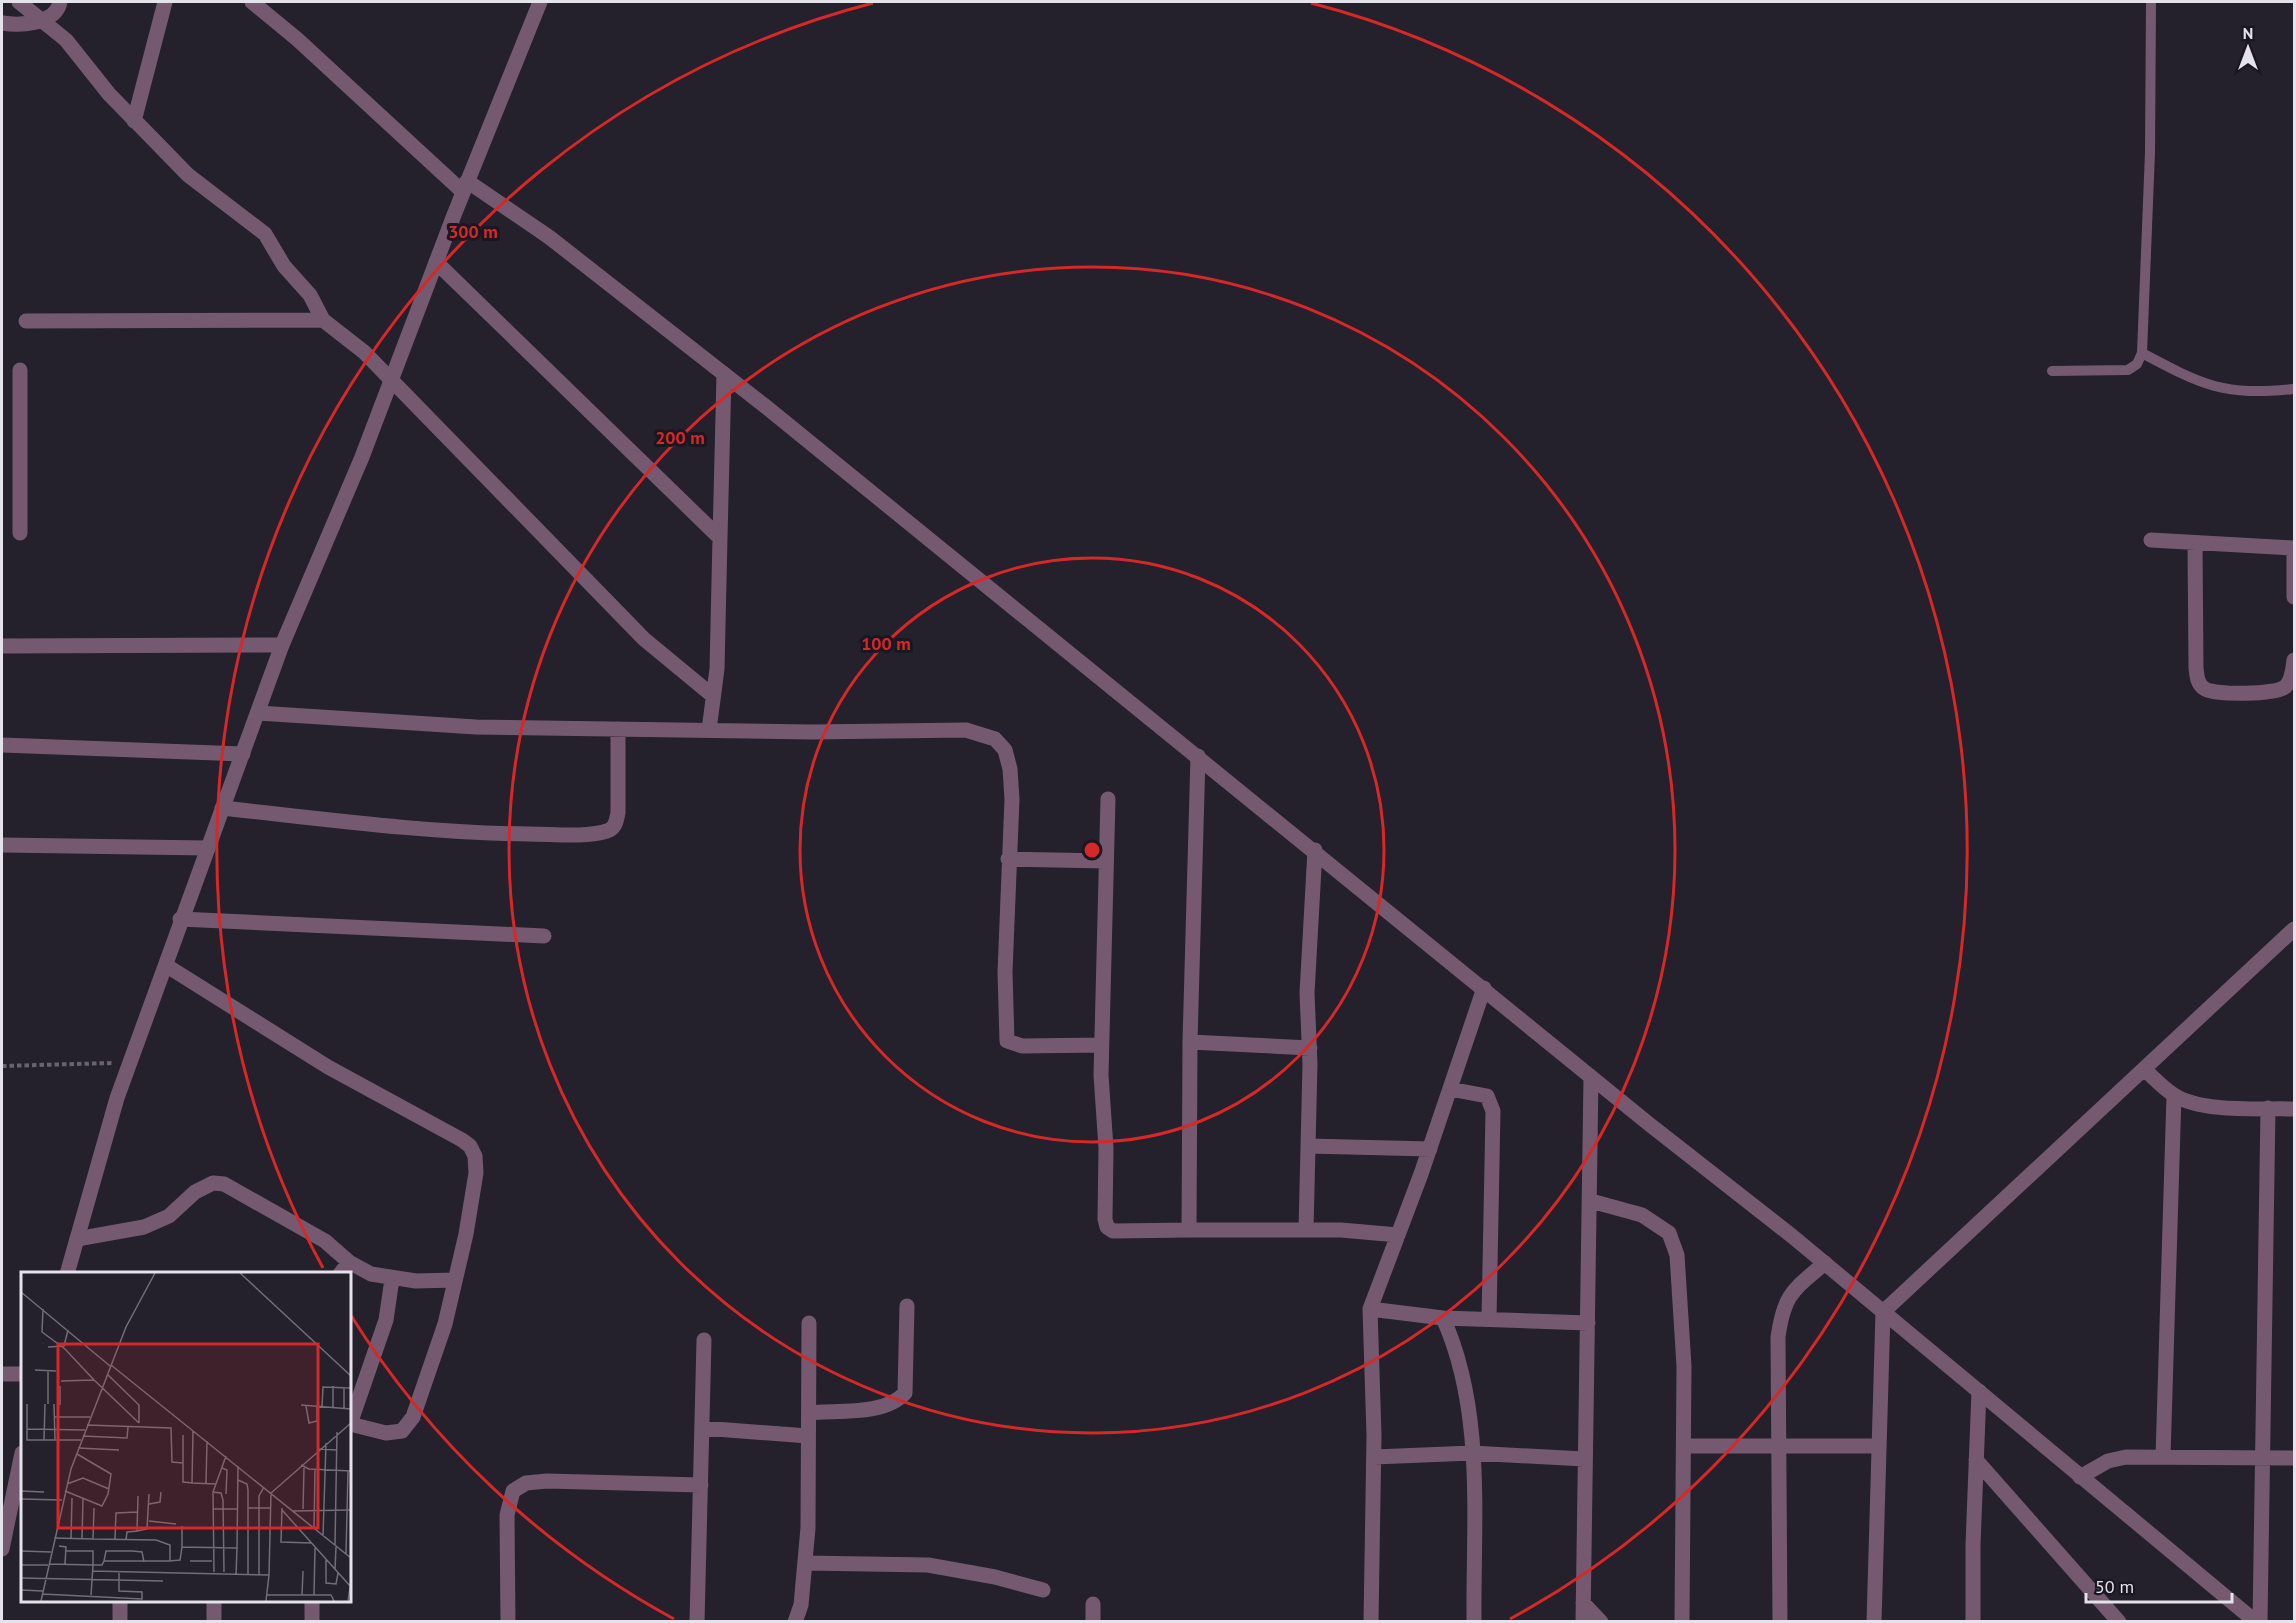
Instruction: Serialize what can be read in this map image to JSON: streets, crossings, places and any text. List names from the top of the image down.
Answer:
{
  "scale_bar": "50 m",
  "north": "top",
  "rings": ["300 m", "200 m", "100 m"]
}
